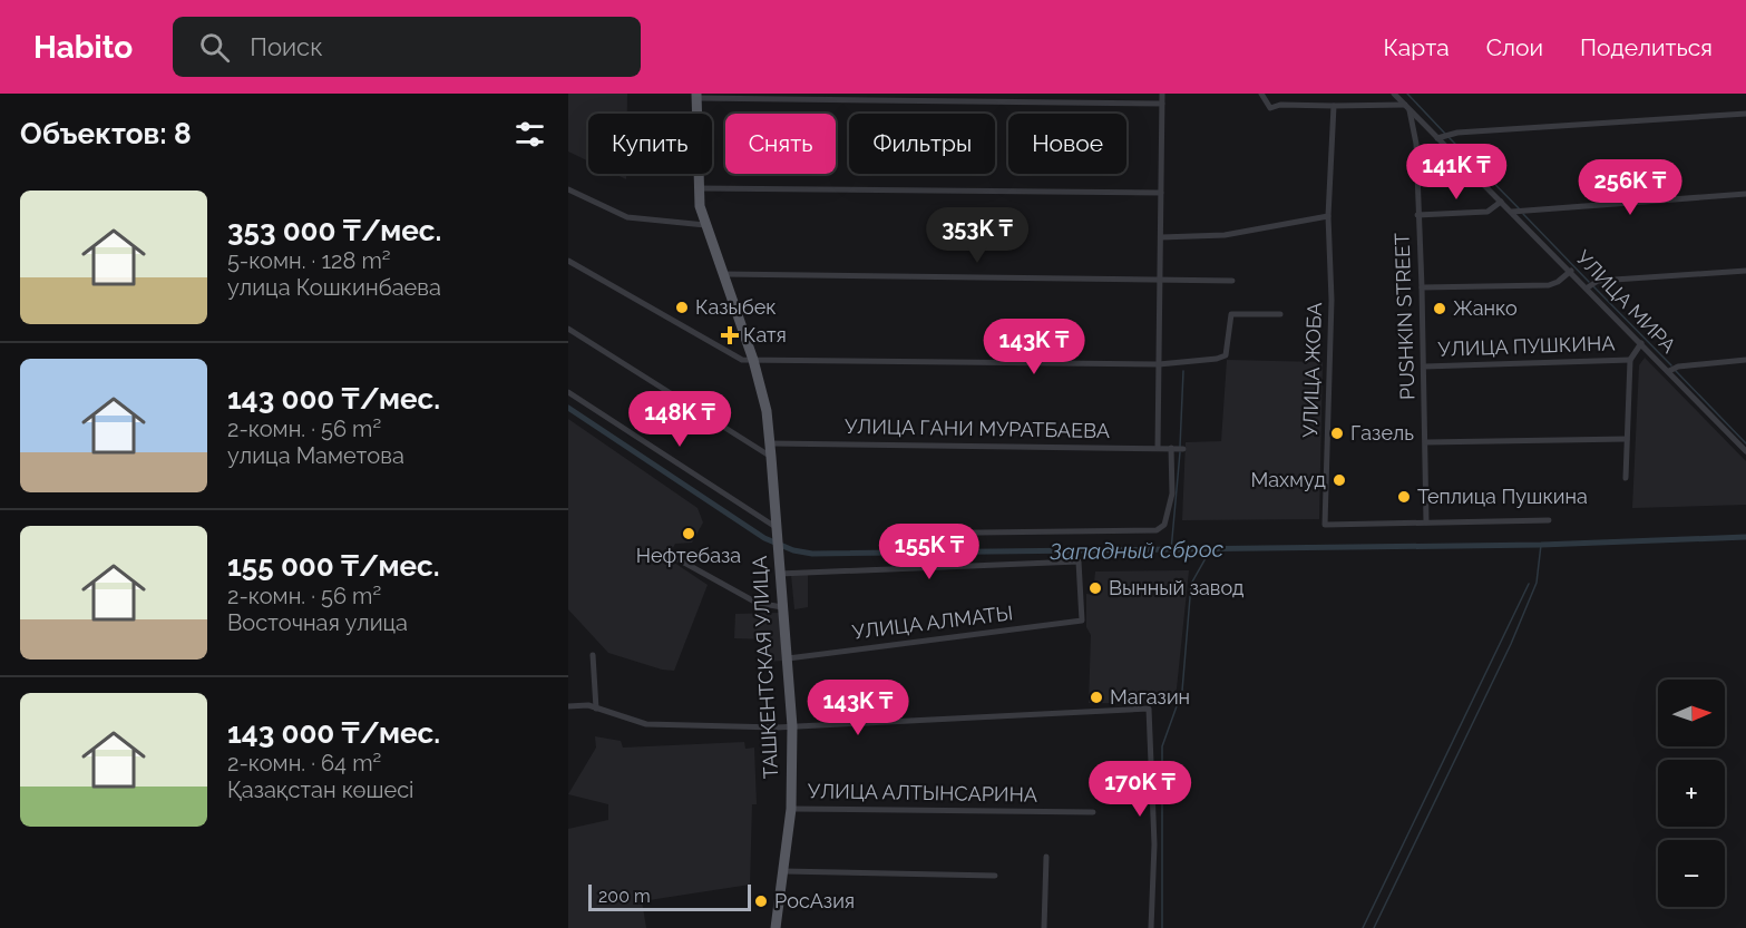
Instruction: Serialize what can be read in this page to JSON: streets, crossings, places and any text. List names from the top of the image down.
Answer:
{
  "streets": {
    "main road": ["ТАШКЕНТСКАЯ УЛИЦА"],
    "street": [
      "УЛИЦА МИРА",
      "PUSHKIN STREET",
      "УЛИЦА ПУШКИНА",
      "УЛИЦА ЖОБА",
      "УЛИЦА ГАНИ МУРАТБАЕВА",
      "УЛИЦА АЛМАТЫ",
      "УЛИЦА АЛТЫНСАРИНА"
    ]
  },
  "crossings": [
    ["УЛИЦА МИРА", "PUSHKIN STREET"],
    ["PUSHKIN STREET", "УЛИЦА ПУШКИНА"],
    ["PUSHKIN STREET", "УЛИЦА ЖОБА"],
    ["УЛИЦА ГАНИ МУРАТБАЕВА", "ТАШКЕНТСКАЯ УЛИЦА"],
    ["УЛИЦА АЛМАТЫ", "ТАШКЕНТСКАЯ УЛИЦА"],
    ["ТАШКЕНТСКАЯ УЛИЦА", "УЛИЦА АЛТЫНСАРИНА"]
  ],
  "water": ["Западный сброс"],
  "places": {
    "other": [
      "Казыбек",
      "Жанко",
      "Газель",
      "Махмуд",
      "Теплица Пушкина",
      "Нефтебаза",
      "Вынный завод",
      "Магазин",
      "РосАзия"
    ],
    "health": ["Катя"]
  },
  "scale_bar": "200 m",
  "north": "right",
  "page": {
    "header": "Habito",
    "search": "Поиск",
    "nav": ["Карта", "Слои", "Поделиться"],
    "heading": "Объектов: 8",
    "chip": [
      "Купить",
      "Снять",
      "Фильтры",
      "Новое"
    ],
    "price": [
      "141K ₸",
      "256K ₸",
      "353K ₸",
      "143K ₸",
      "148K ₸",
      "155K ₸",
      "143K ₸",
      "170K ₸"
    ],
    "list": [
      {
        "name": "353 000 ₸/мес.",
        "note": "5-комн. · 128 m² · улица Кошкинбаева"
      },
      {
        "name": "143 000 ₸/мес.",
        "note": "2-комн. · 56 m² · улица Маметова"
      },
      {
        "name": "155 000 ₸/мес.",
        "note": "2-комн. · 56 m² · Восточная улица"
      },
      {
        "name": "143 000 ₸/мес.",
        "note": "2-комн. · 64 m² · Қазақстан көшесі"
      }
    ],
    "map_buttons": ["+", "−"],
    "scale": "200 m"
  }
}
